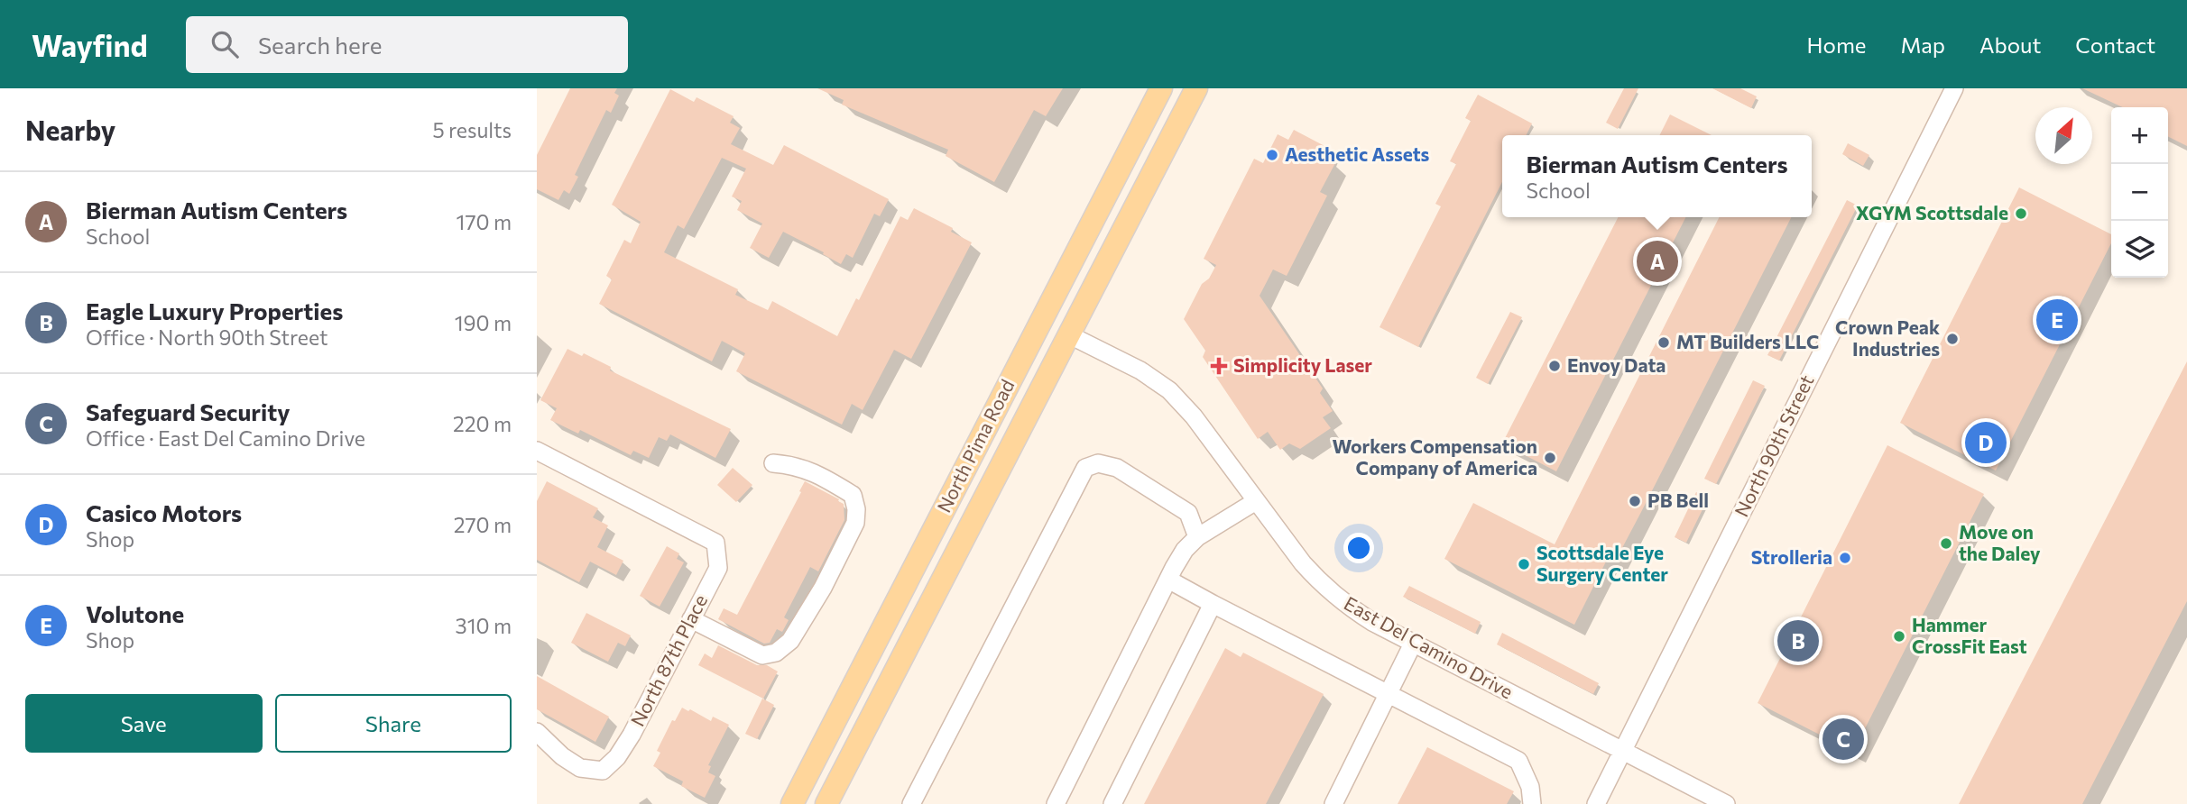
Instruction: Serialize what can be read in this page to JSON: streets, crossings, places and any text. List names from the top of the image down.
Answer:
{
  "streets": {
    "main road": ["North Pima Road"],
    "street": ["North 90th Street", "East Del Camino Drive", "North 87th Place"]
  },
  "crossings": [
    ["North Pima Road", "East Del Camino Drive"],
    ["North 90th Street", "East Del Camino Drive"]
  ],
  "places": {
    "other": [
      "Aesthetic Assets",
      "XGYM Scottsdale",
      "Crown Peak Industries",
      "MT Builders LLC",
      "Envoy Data",
      "Workers Compensation Company of America",
      "PB Bell",
      "Move on the Daley",
      "Strolleria",
      "Scottsdale Eye Surgery Center",
      "Hammer CrossFit East"
    ],
    "health": ["Simplicity Laser"]
  },
  "north": "top right",
  "page": {
    "header": "Wayfind",
    "search": "Search here",
    "nav": [
      "Home",
      "Map",
      "About",
      "Contact"
    ],
    "heading": ["Nearby", "5 results"],
    "map_buttons": ["+", "−"],
    "popup": ["Bierman Autism Centers", "School"],
    "list": [
      {
        "mark": "A",
        "name": "Bierman Autism Centers",
        "note": "School",
        "value": "170 m"
      },
      {
        "mark": "B",
        "name": "Eagle Luxury Properties",
        "note": "Office · North 90th Street",
        "value": "190 m"
      },
      {
        "mark": "C",
        "name": "Safeguard Security",
        "note": "Office · East Del Camino Drive",
        "value": "220 m"
      },
      {
        "mark": "D",
        "name": "Casico Motors",
        "note": "Shop",
        "value": "270 m"
      },
      {
        "mark": "E",
        "name": "Volutone",
        "note": "Shop",
        "value": "310 m"
      }
    ],
    "pins": [
      "A",
      "E",
      "D",
      "B",
      "C"
    ],
    "buttons": ["Save", "Share"]
  }
}
